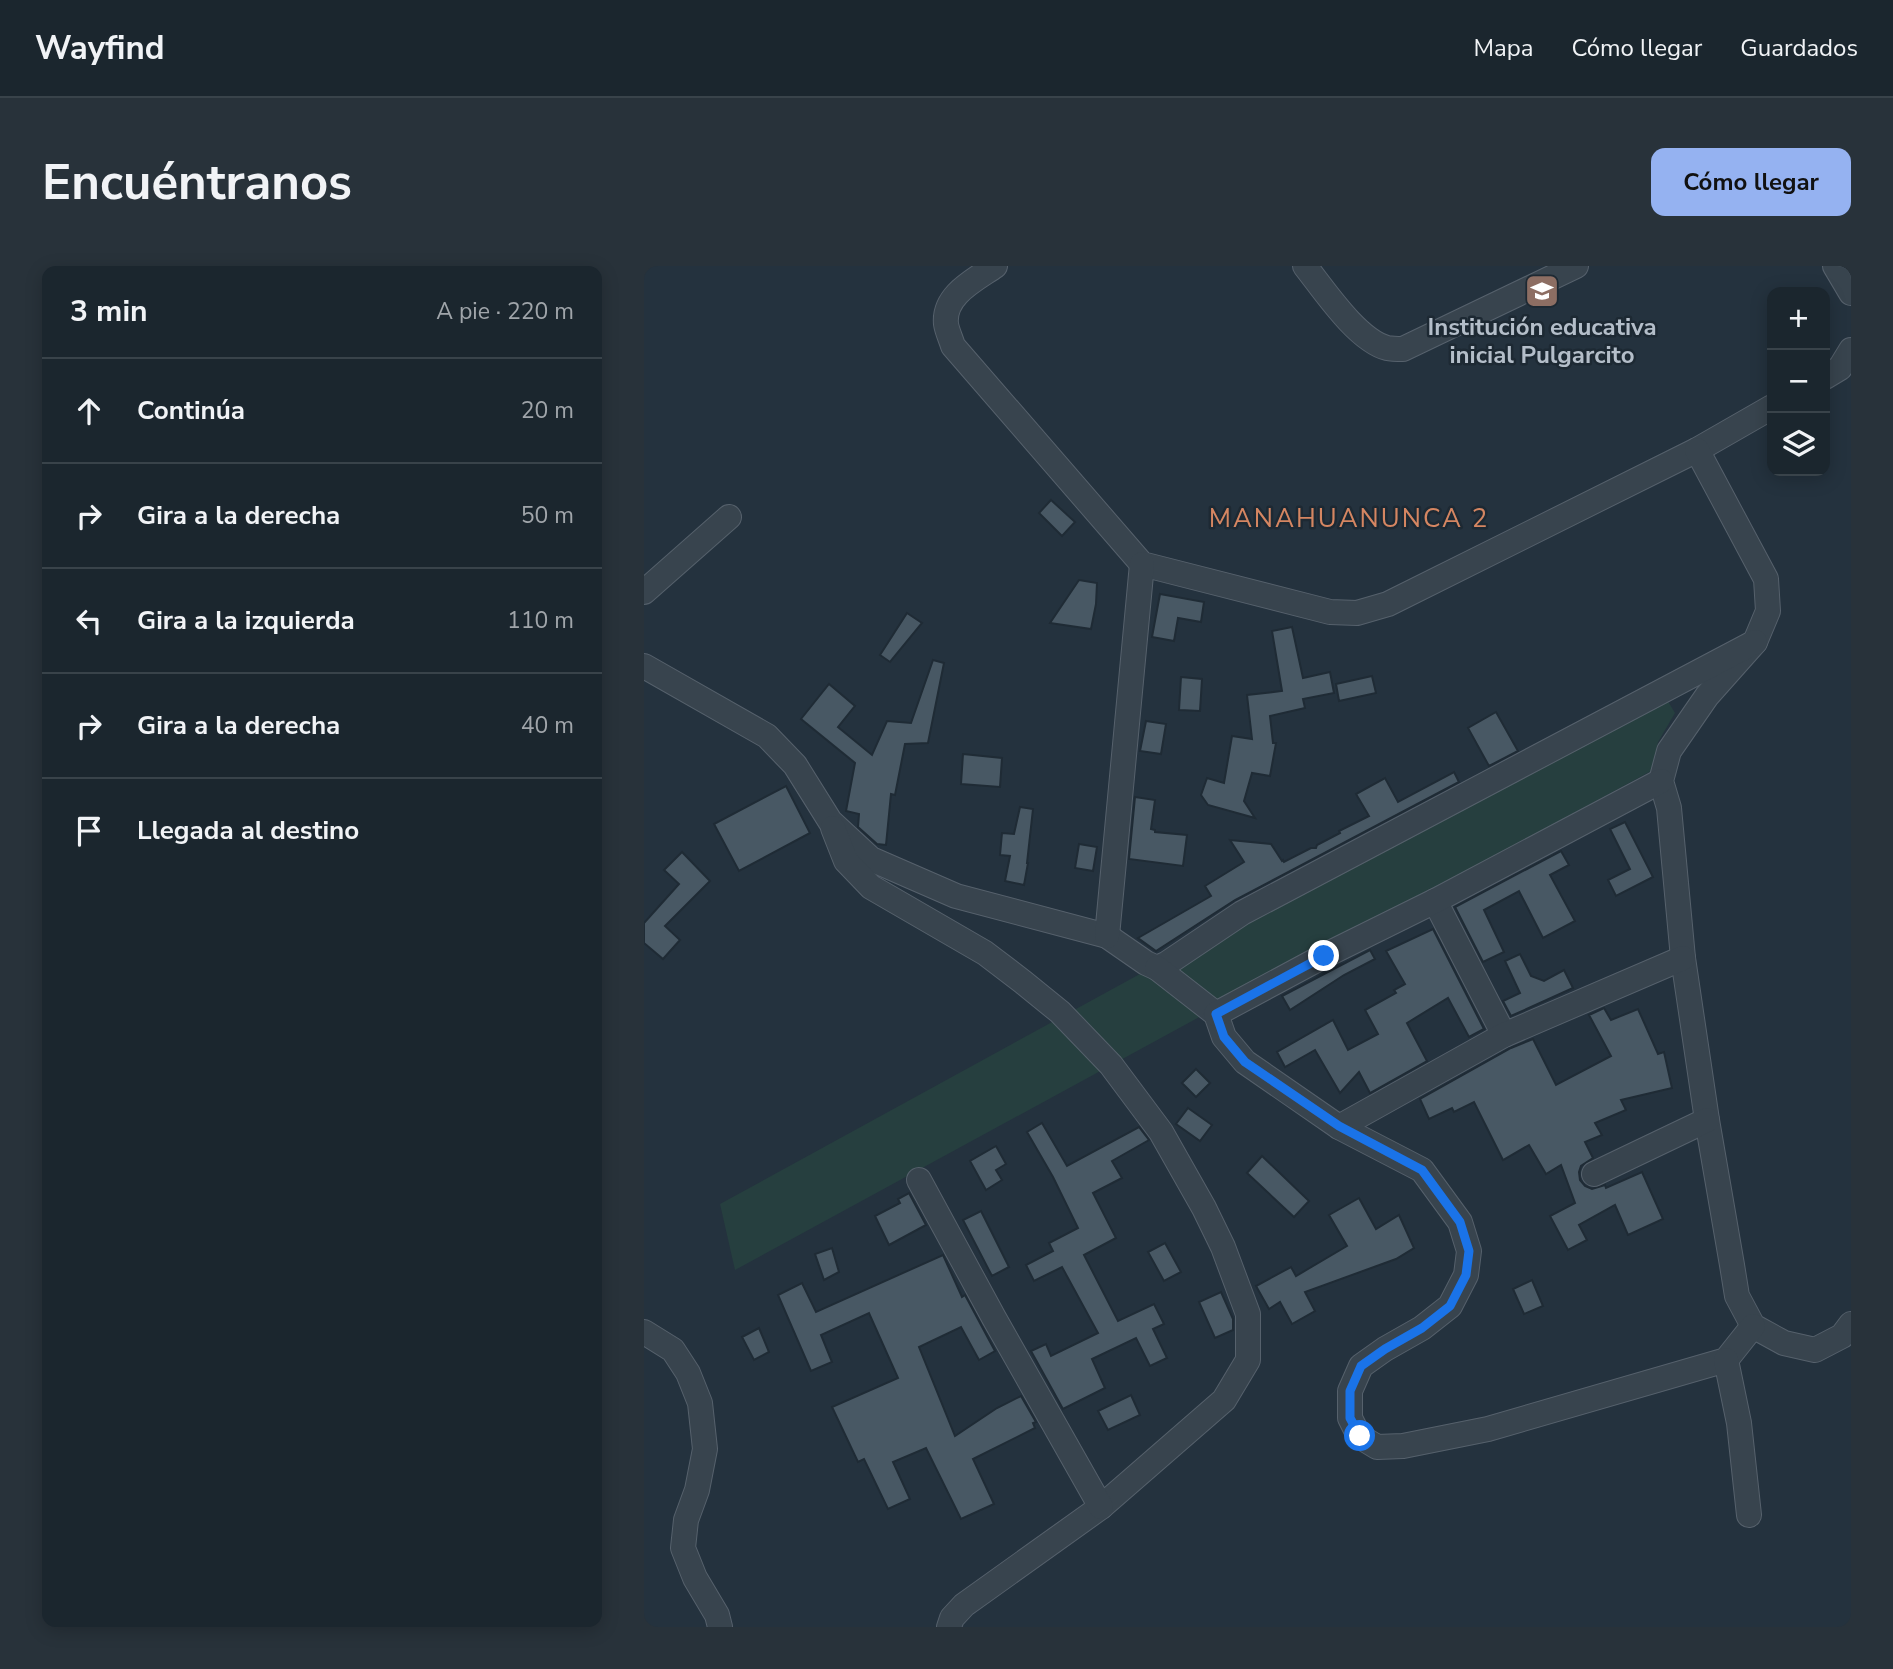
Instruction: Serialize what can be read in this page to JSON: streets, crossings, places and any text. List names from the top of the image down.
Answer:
{
  "districts": ["MANAHUANUNCA 2"],
  "places": {
    "school or university": ["Institución educativa inicial Pulgarcito"]
  },
  "page": {
    "header": "Wayfind",
    "nav": ["Mapa", "Cómo llegar", "Guardados"],
    "buttons": "Cómo llegar",
    "title": "Encuéntranos",
    "heading": ["3 min", "A pie · 220 m"],
    "map_buttons": ["+", "−"],
    "list": [
      ["Continúa", "20 m"],
      ["Gira a la derecha", "50 m"],
      ["Gira a la izquierda", "110 m"],
      ["Gira a la derecha", "40 m"],
      "Llegada al destino"
    ]
  }
}
